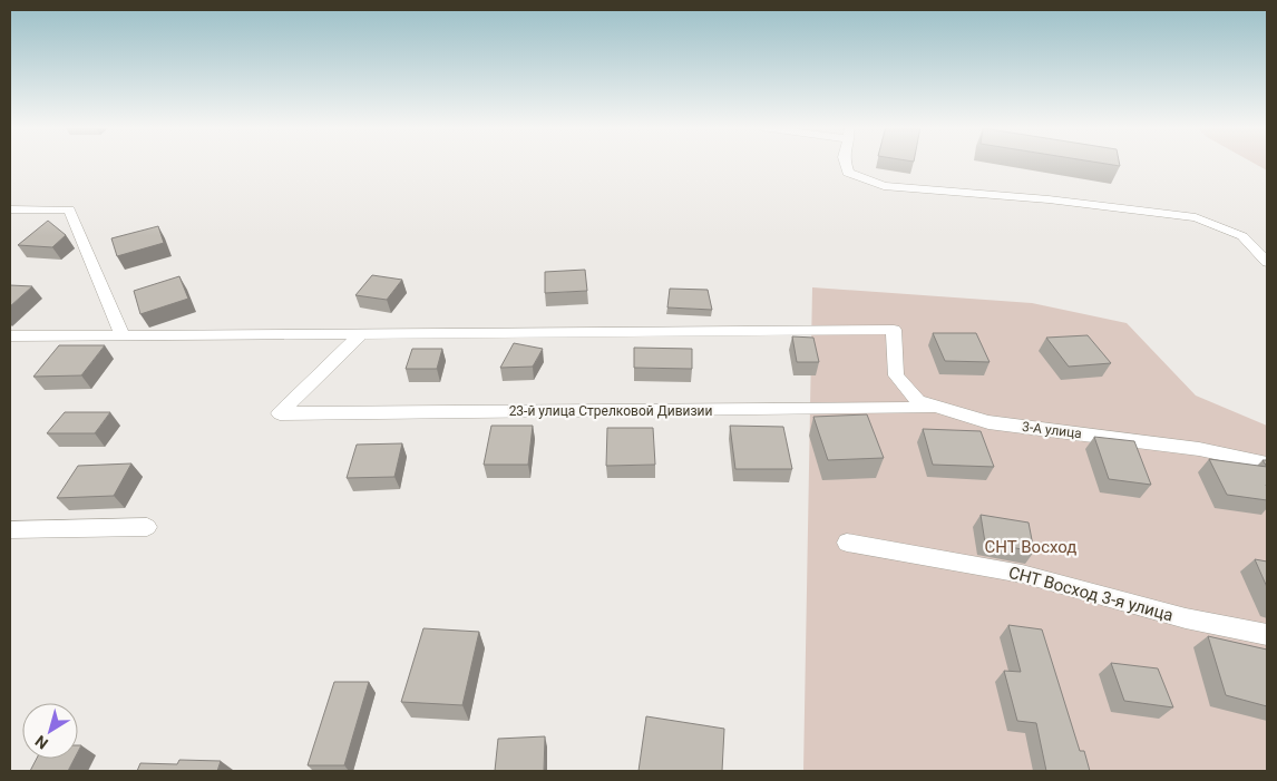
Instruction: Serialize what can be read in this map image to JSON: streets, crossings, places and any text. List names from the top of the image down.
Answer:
{
  "streets": {
    "street": ["23-й улица Стрелковой Дивизии", "3-А улица", "СНТ Восход 3-я улица"]
  },
  "crossings": [
    ["23-й улица Стрелковой Дивизии", "3-А улица"]
  ],
  "parks": ["СНТ Восход"],
  "north": "bottom left"
}
